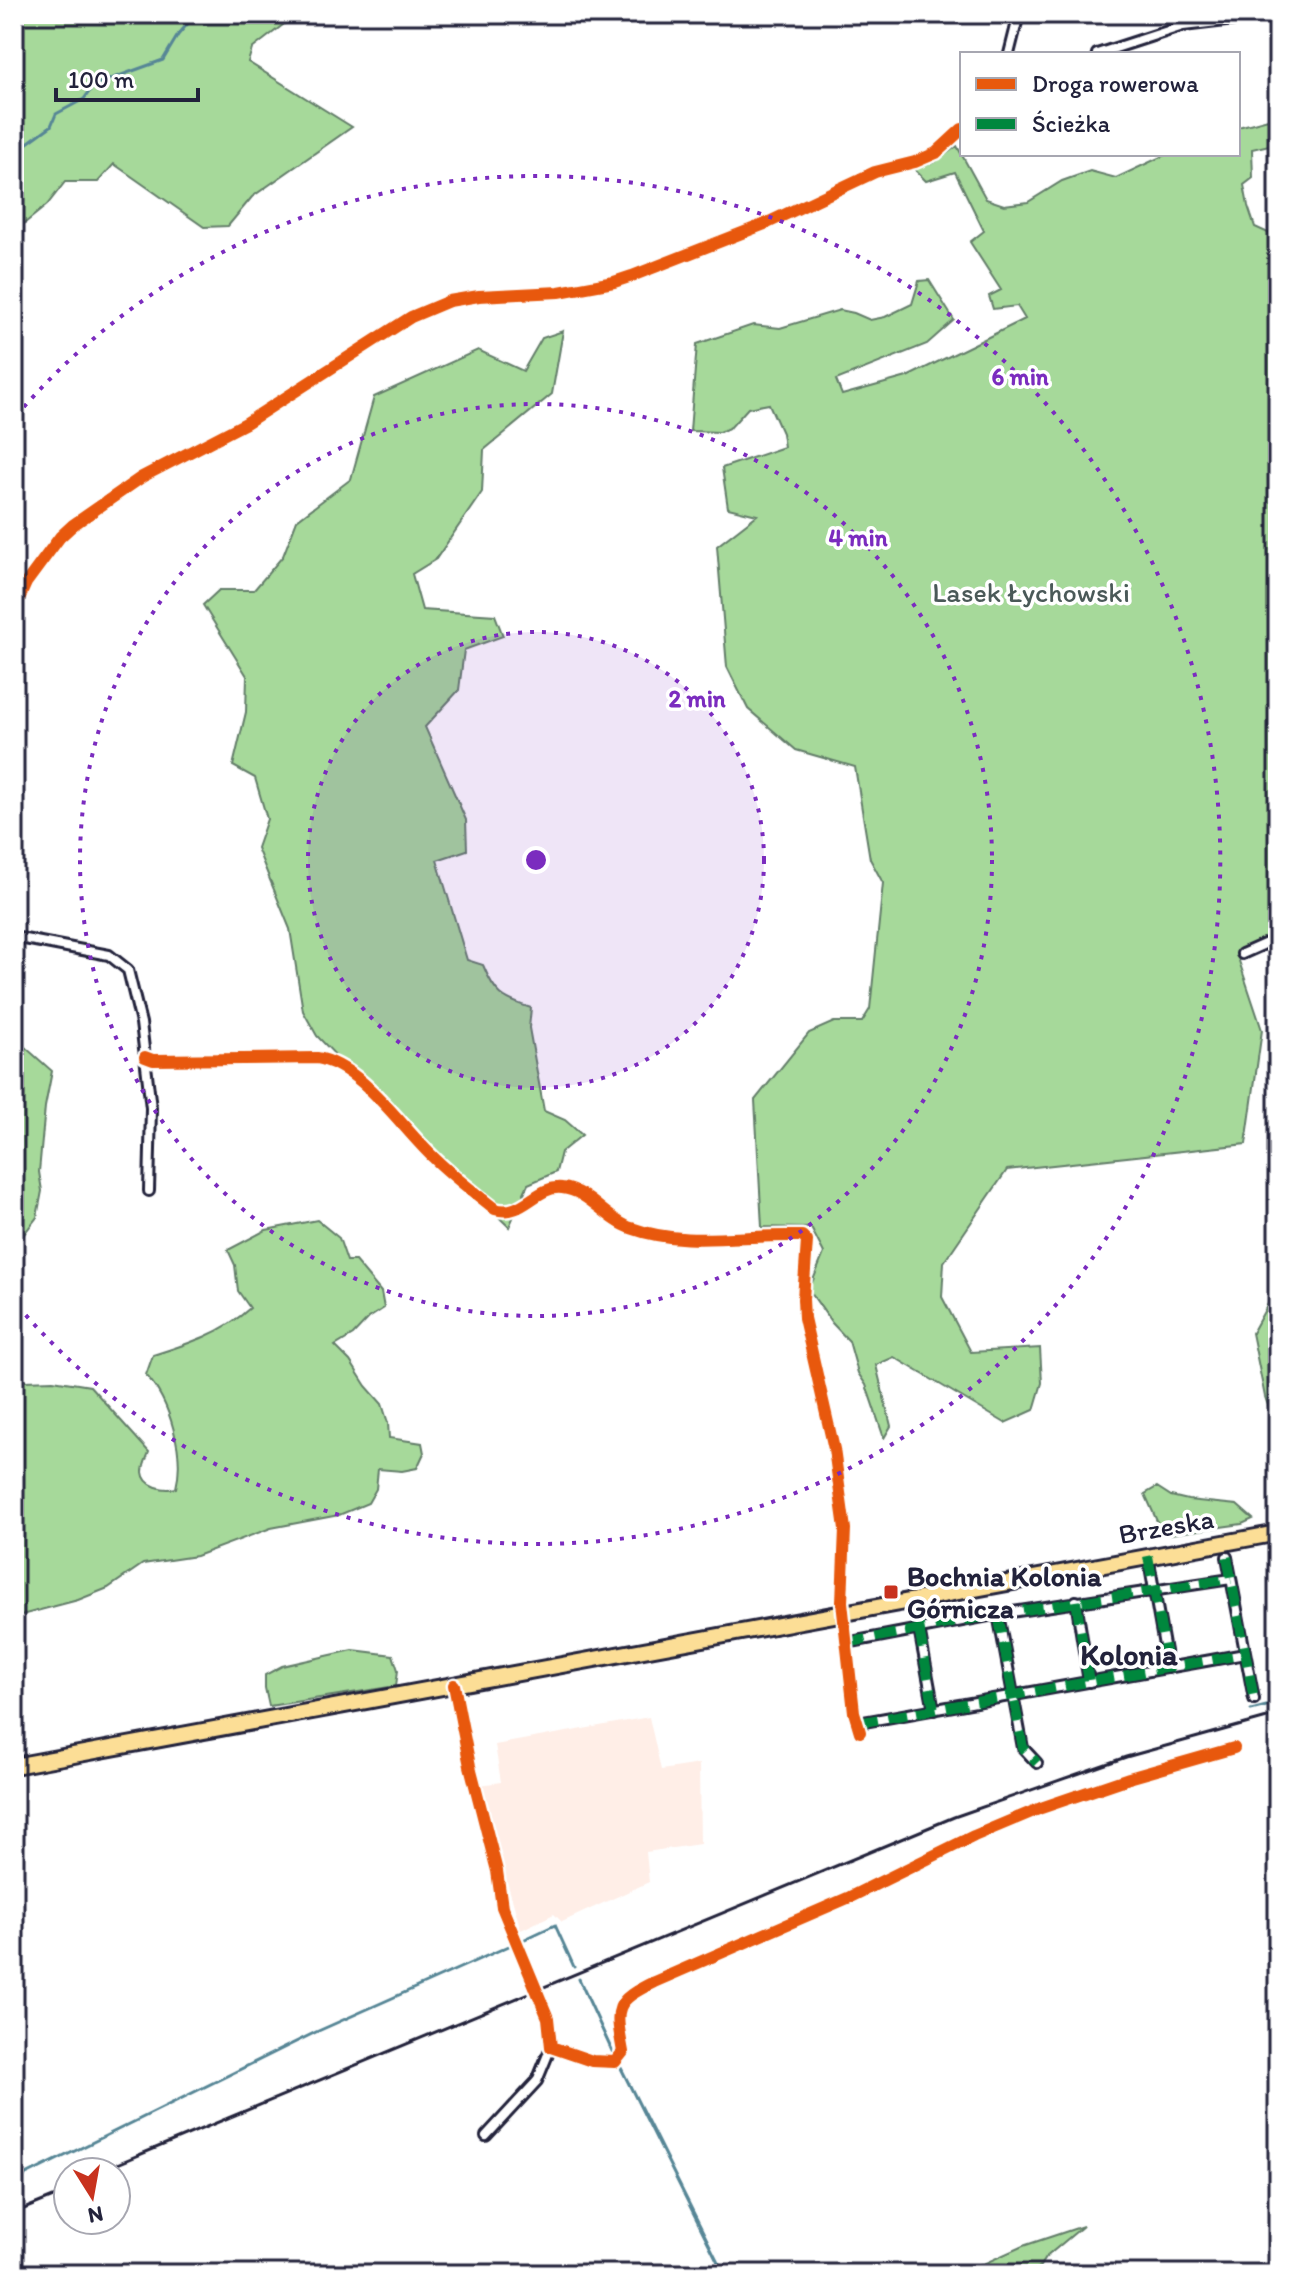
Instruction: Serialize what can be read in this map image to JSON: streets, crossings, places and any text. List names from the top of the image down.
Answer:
{
  "streets": {
    "main road": ["Brzeska"]
  },
  "districts": ["Kolonia"],
  "parks": ["Lasek Łychowski"],
  "places": {
    "transit": ["Bochnia Kolonia Górnicza"]
  },
  "legend": ["Droga rowerowa", "Ścieżka"],
  "scale_bar": "100 m",
  "north": "bottom",
  "rings": ["6 min", "4 min", "2 min"]
}
